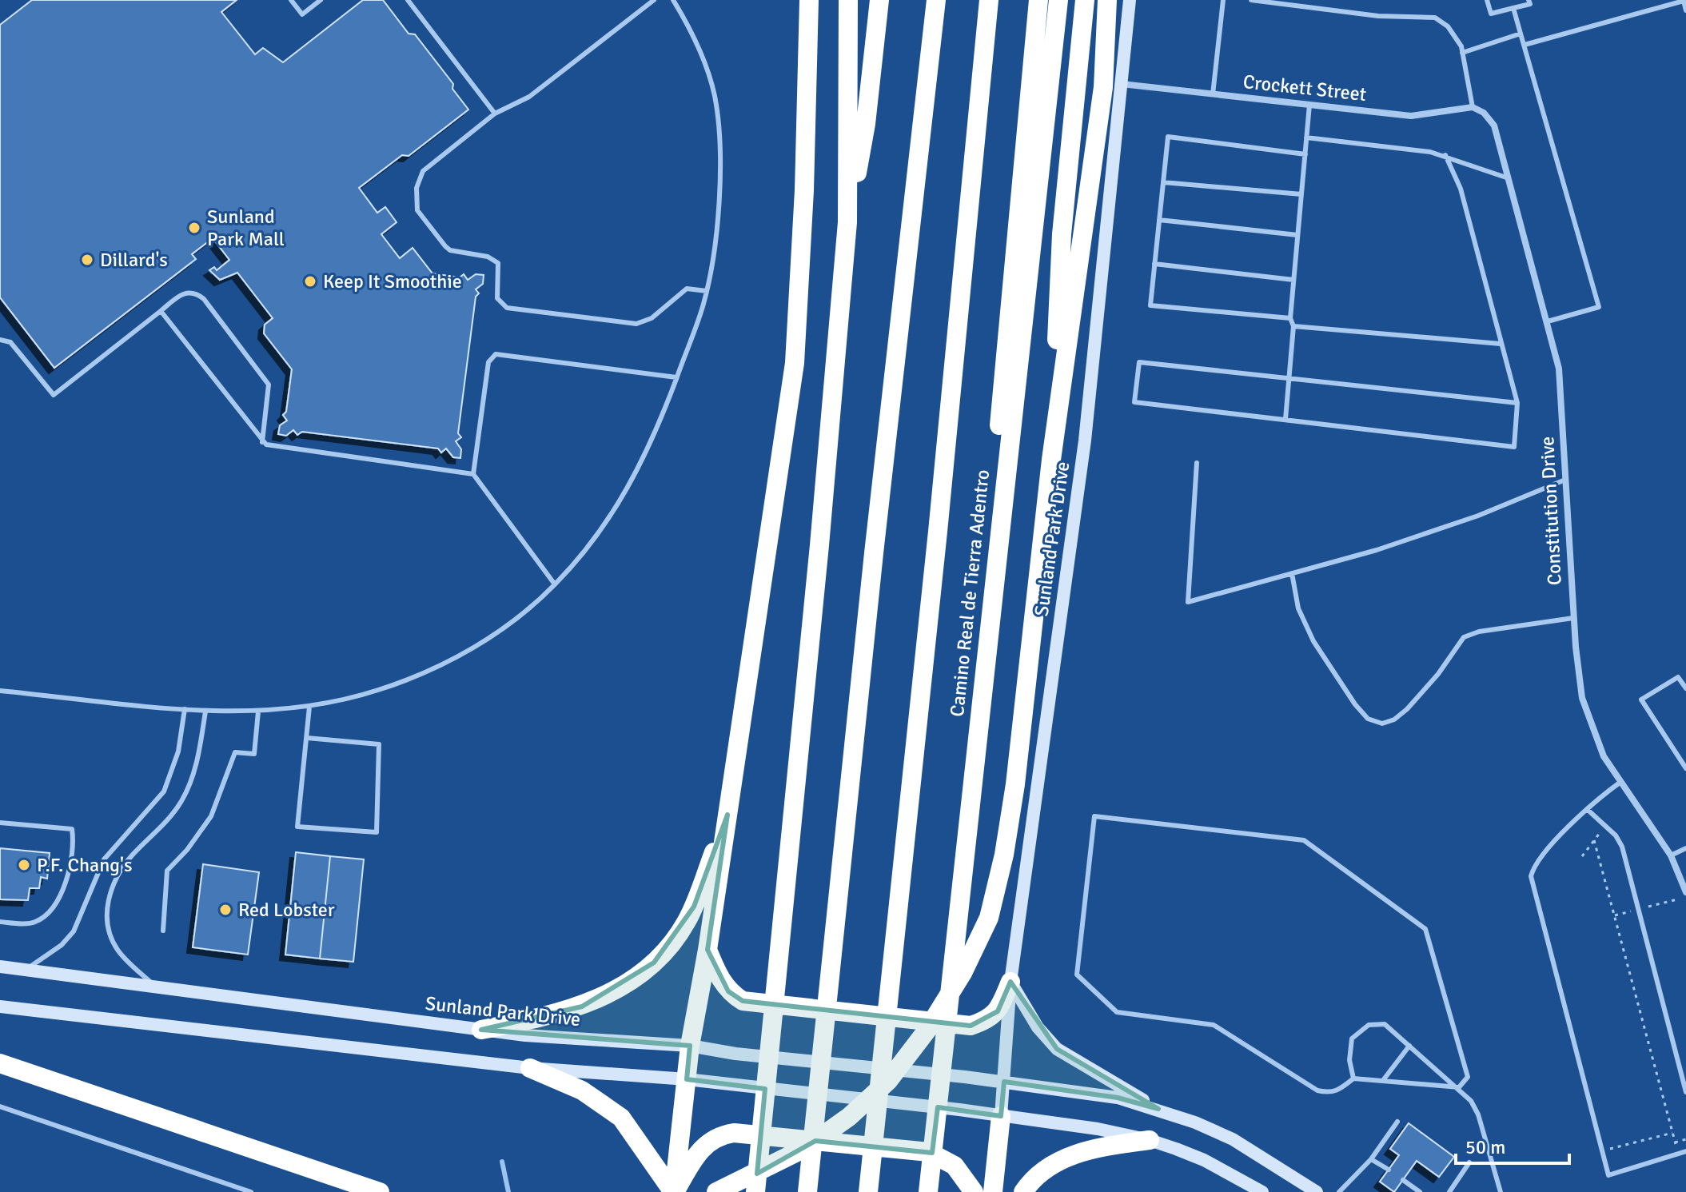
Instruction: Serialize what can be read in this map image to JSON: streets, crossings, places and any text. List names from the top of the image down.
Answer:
{
  "streets": {
    "highway": ["Camino Real de Tierra Adentro"],
    "main road": ["Sunland Park Drive"],
    "street": ["Crockett Street", "Constitution Drive"]
  },
  "crossings": [
    ["Crockett Street", "Constitution Drive"],
    ["Crockett Street", "Sunland Park Drive"]
  ],
  "places": [
    "Sunland Park Mall",
    "Dillard's",
    "Keep It Smoothie",
    "P.F. Chang's",
    "Red Lobster"
  ],
  "scale_bar": "50 m"
}
